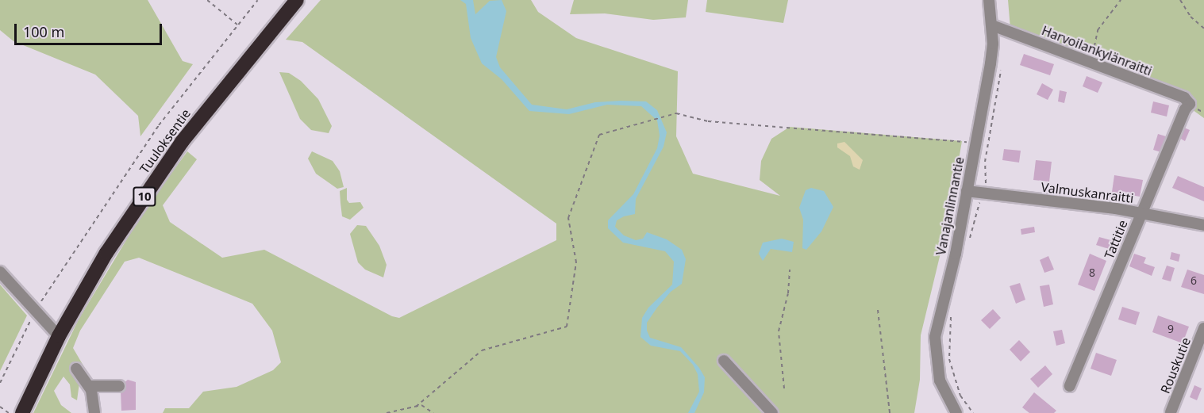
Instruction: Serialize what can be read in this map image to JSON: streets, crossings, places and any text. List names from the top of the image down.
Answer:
{
  "streets": {
    "highway": ["Tuuloksentie", "10"],
    "street": [
      "Harvoilankylänraitti",
      "Valmuskanraitti",
      "Vanajanlinnantie",
      "Tattitie",
      "Rouskutie"
    ]
  },
  "crossings": [
    ["Harvoilankylänraitti", "Vanajanlinnantie"],
    ["Harvoilankylänraitti", "Tattitie"],
    ["Valmuskanraitti", "Vanajanlinnantie"],
    ["Valmuskanraitti", "Tattitie"]
  ],
  "house_numbers": ["8", "6", "9"],
  "scale_bar": "100 m"
}
